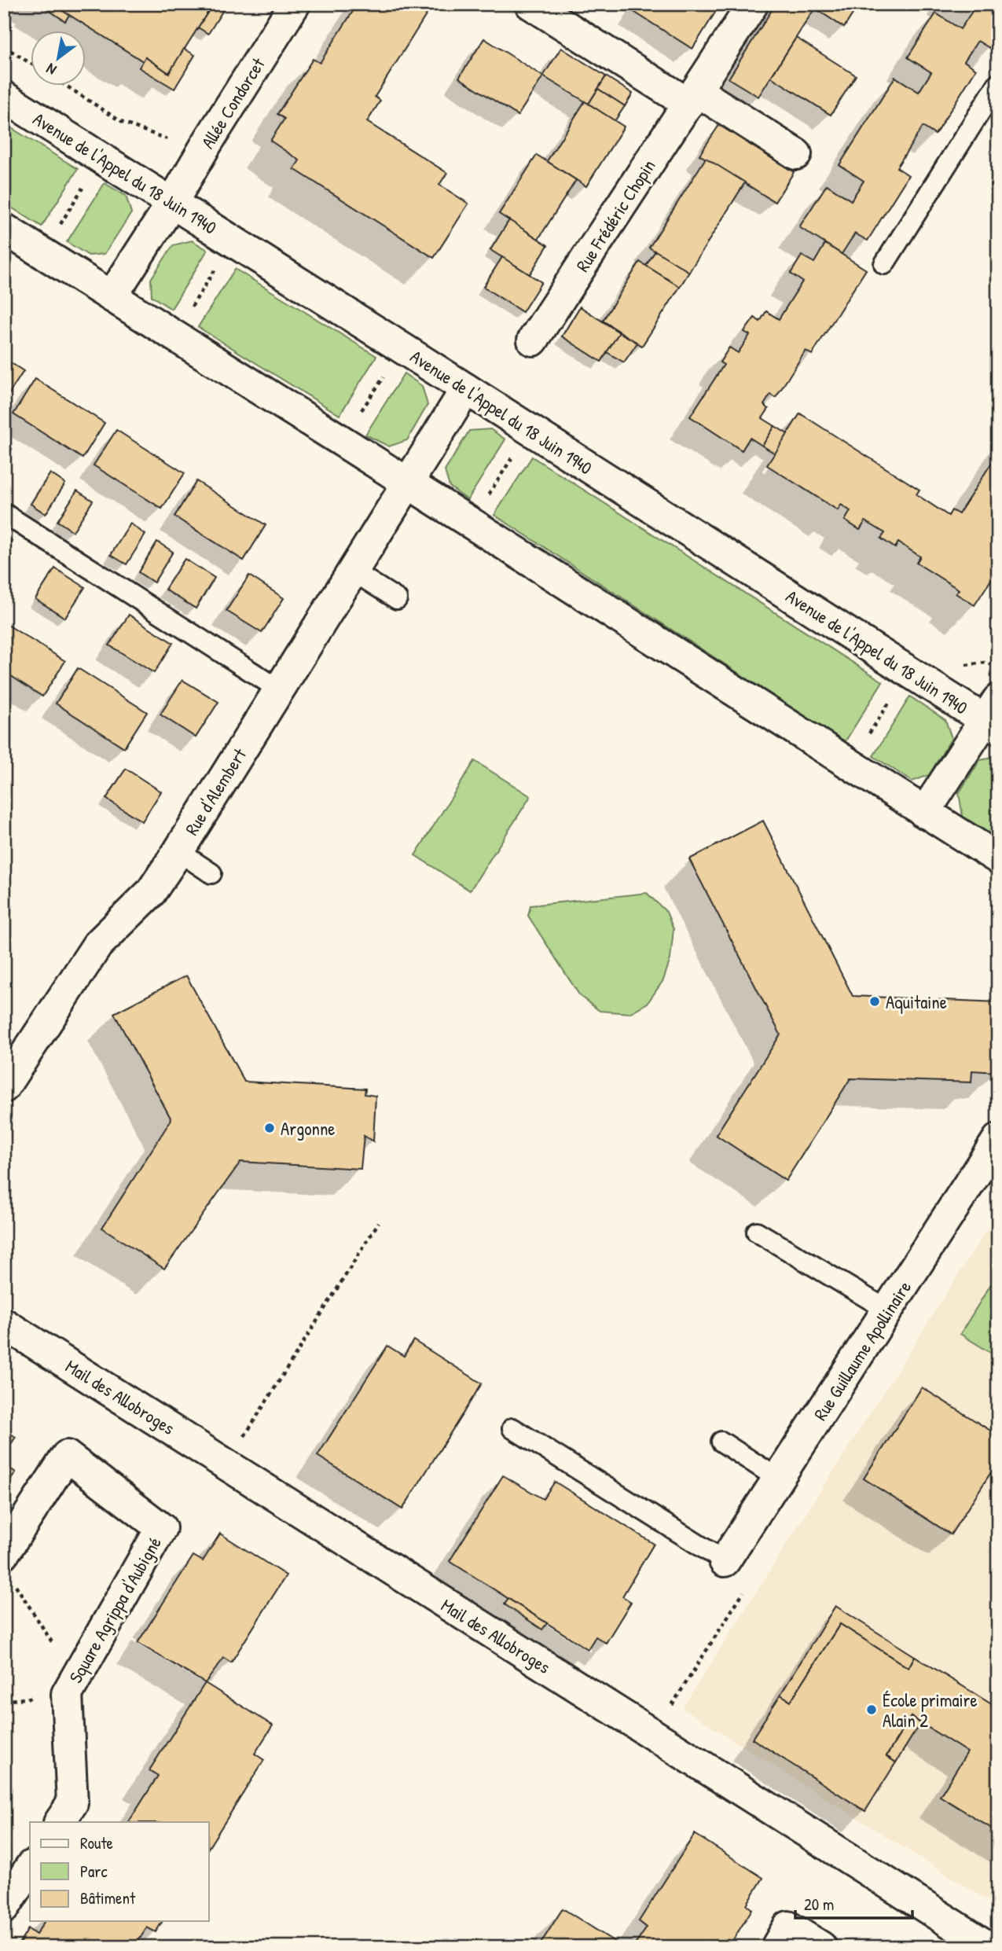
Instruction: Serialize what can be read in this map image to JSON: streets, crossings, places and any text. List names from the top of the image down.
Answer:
{
  "streets": {
    "street": [
      "Allée Condorcet",
      "Avenue de l'Appel du 18 Juin 1940",
      "Rue Frédéric Chopin",
      "Rue d'Alembert",
      "Rue Guillaume Apollinaire",
      "Mail des Allobroges",
      "Square Agrippa d'Aubigné"
    ]
  },
  "crossings": [
    ["Allée Condorcet", "Avenue de l'Appel du 18 Juin 1940"],
    ["Avenue de l'Appel du 18 Juin 1940", "Rue d'Alembert"]
  ],
  "places": ["Aquitaine", "Argonne", "École primaire Alain 2"],
  "legend": ["Route", "Parc", "Bâtiment"],
  "scale_bar": "20 m",
  "north": "bottom left"
}
